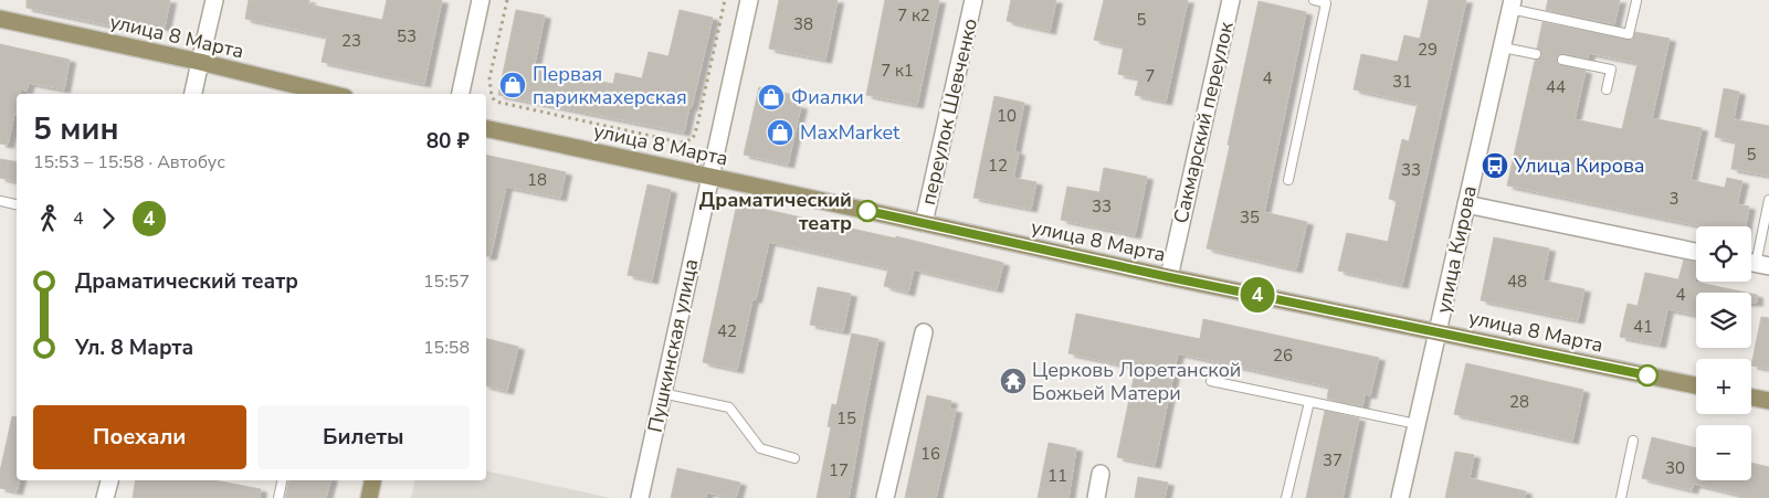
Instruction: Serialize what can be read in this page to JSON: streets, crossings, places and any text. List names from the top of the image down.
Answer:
{
  "streets": {
    "main road": ["улица 8 Марта"],
    "street": [
      "переулок Шевченко",
      "Сакмарский переулок",
      "улица Кирова",
      "Пушкинская улица"
    ]
  },
  "crossings": [
    ["улица 8 Марта", "переулок Шевченко"],
    ["улица 8 Марта", "Сакмарский переулок"],
    ["улица 8 Марта", "улица Кирова"],
    ["улица 8 Марта", "Пушкинская улица"]
  ],
  "places": {
    "shop": ["Первая парикмахерская", "Фиалки", "MaxMarket"],
    "bus stop": ["Улица Кирова"],
    "other": ["Драматический театр"],
    "temple": ["Церковь Лоретанской Божьей Матери"]
  },
  "lines": ["bus line 4"],
  "house_numbers": [
    "7 к2",
    "5",
    "38",
    "53",
    "23",
    "29",
    "7 к1",
    "7",
    "4",
    "31",
    "44",
    "10",
    "5",
    "12",
    "33",
    "18",
    "3",
    "33",
    "35",
    "48",
    "4",
    "41",
    "42",
    "26",
    "28",
    "15",
    "16",
    "37",
    "30",
    "17",
    "11"
  ],
  "page": {
    "on_map": "4",
    "heading": ["5 мин", "15:53 – 15:58 · Автобус", "80 ₽"],
    "legs": ["4", "4"],
    "map_buttons": ["+", "−"],
    "list": [
      {
        "name": "Драматический театр",
        "value": "15:57"
      },
      {
        "name": "Ул. 8 Марта",
        "value": "15:58"
      }
    ],
    "buttons": ["Поехали", "Билеты"]
  }
}
